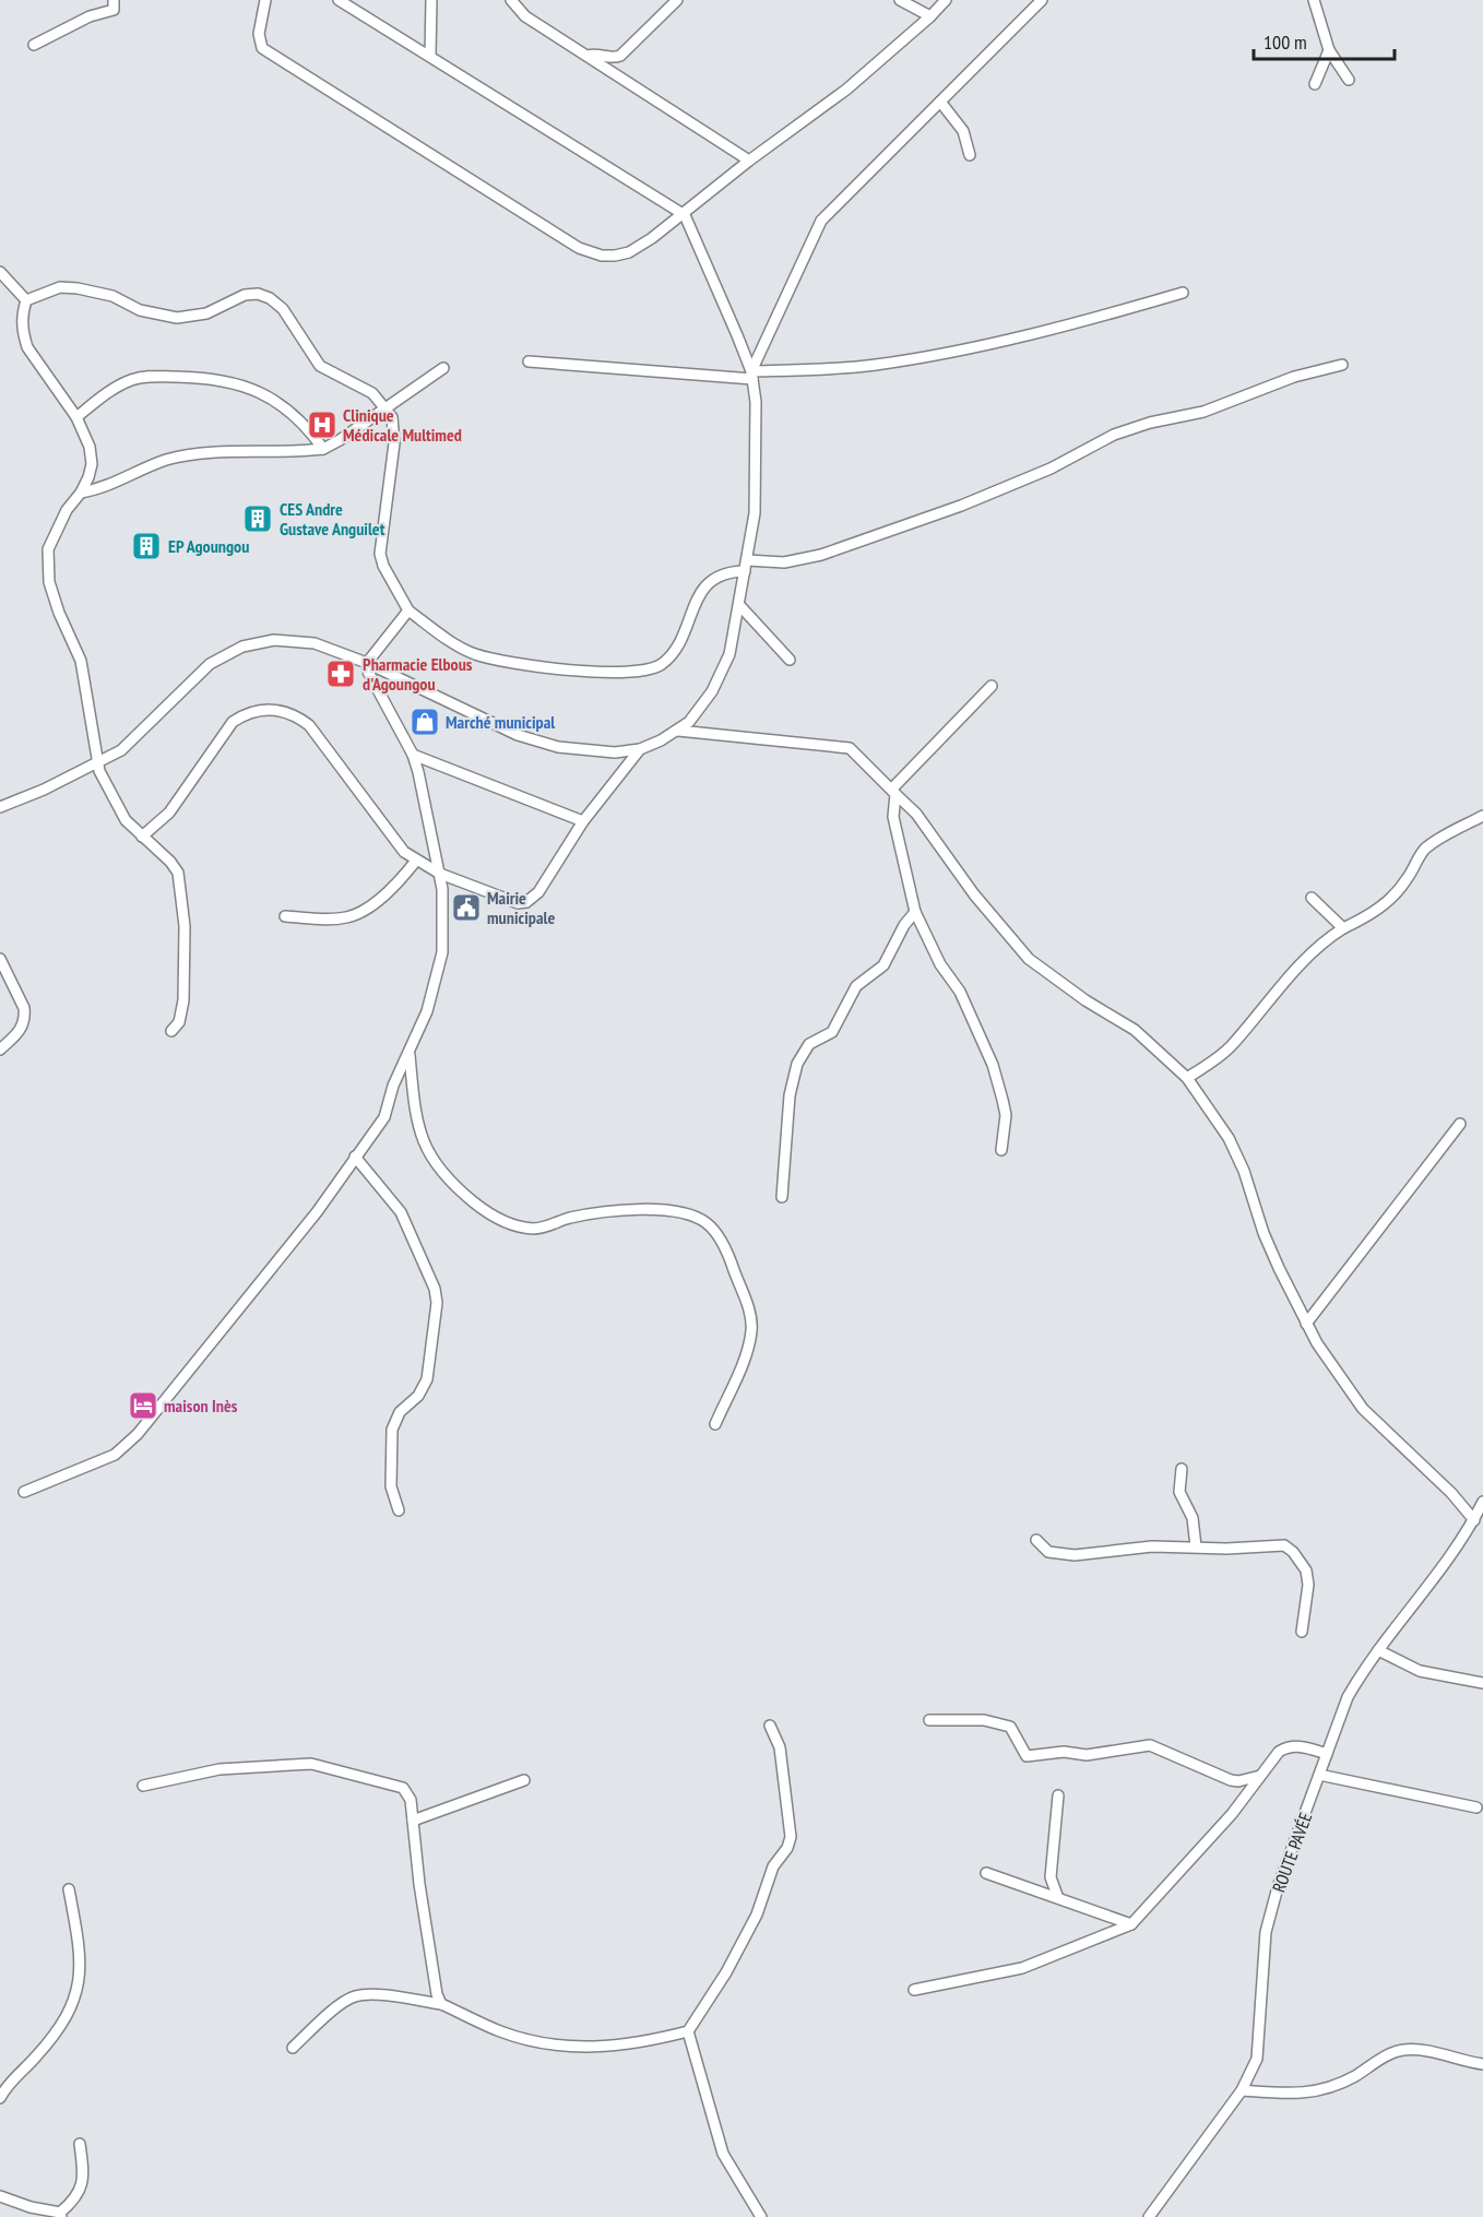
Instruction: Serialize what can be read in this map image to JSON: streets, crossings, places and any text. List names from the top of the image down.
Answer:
{
  "streets": {
    "street": ["ROUTE PAVÉE"]
  },
  "places": {
    "hospital": ["Clinique Médicale Multimed"],
    "building": ["CES Andre Gustave Anguilet", "EP Agoungou"],
    "pharmacy": ["Pharmacie Elbous d'Agoungou"],
    "shop": ["Marché municipal"],
    "public building": ["Mairie municipale"],
    "hotel": ["maison Inès"]
  },
  "scale_bar": "100 m"
}
